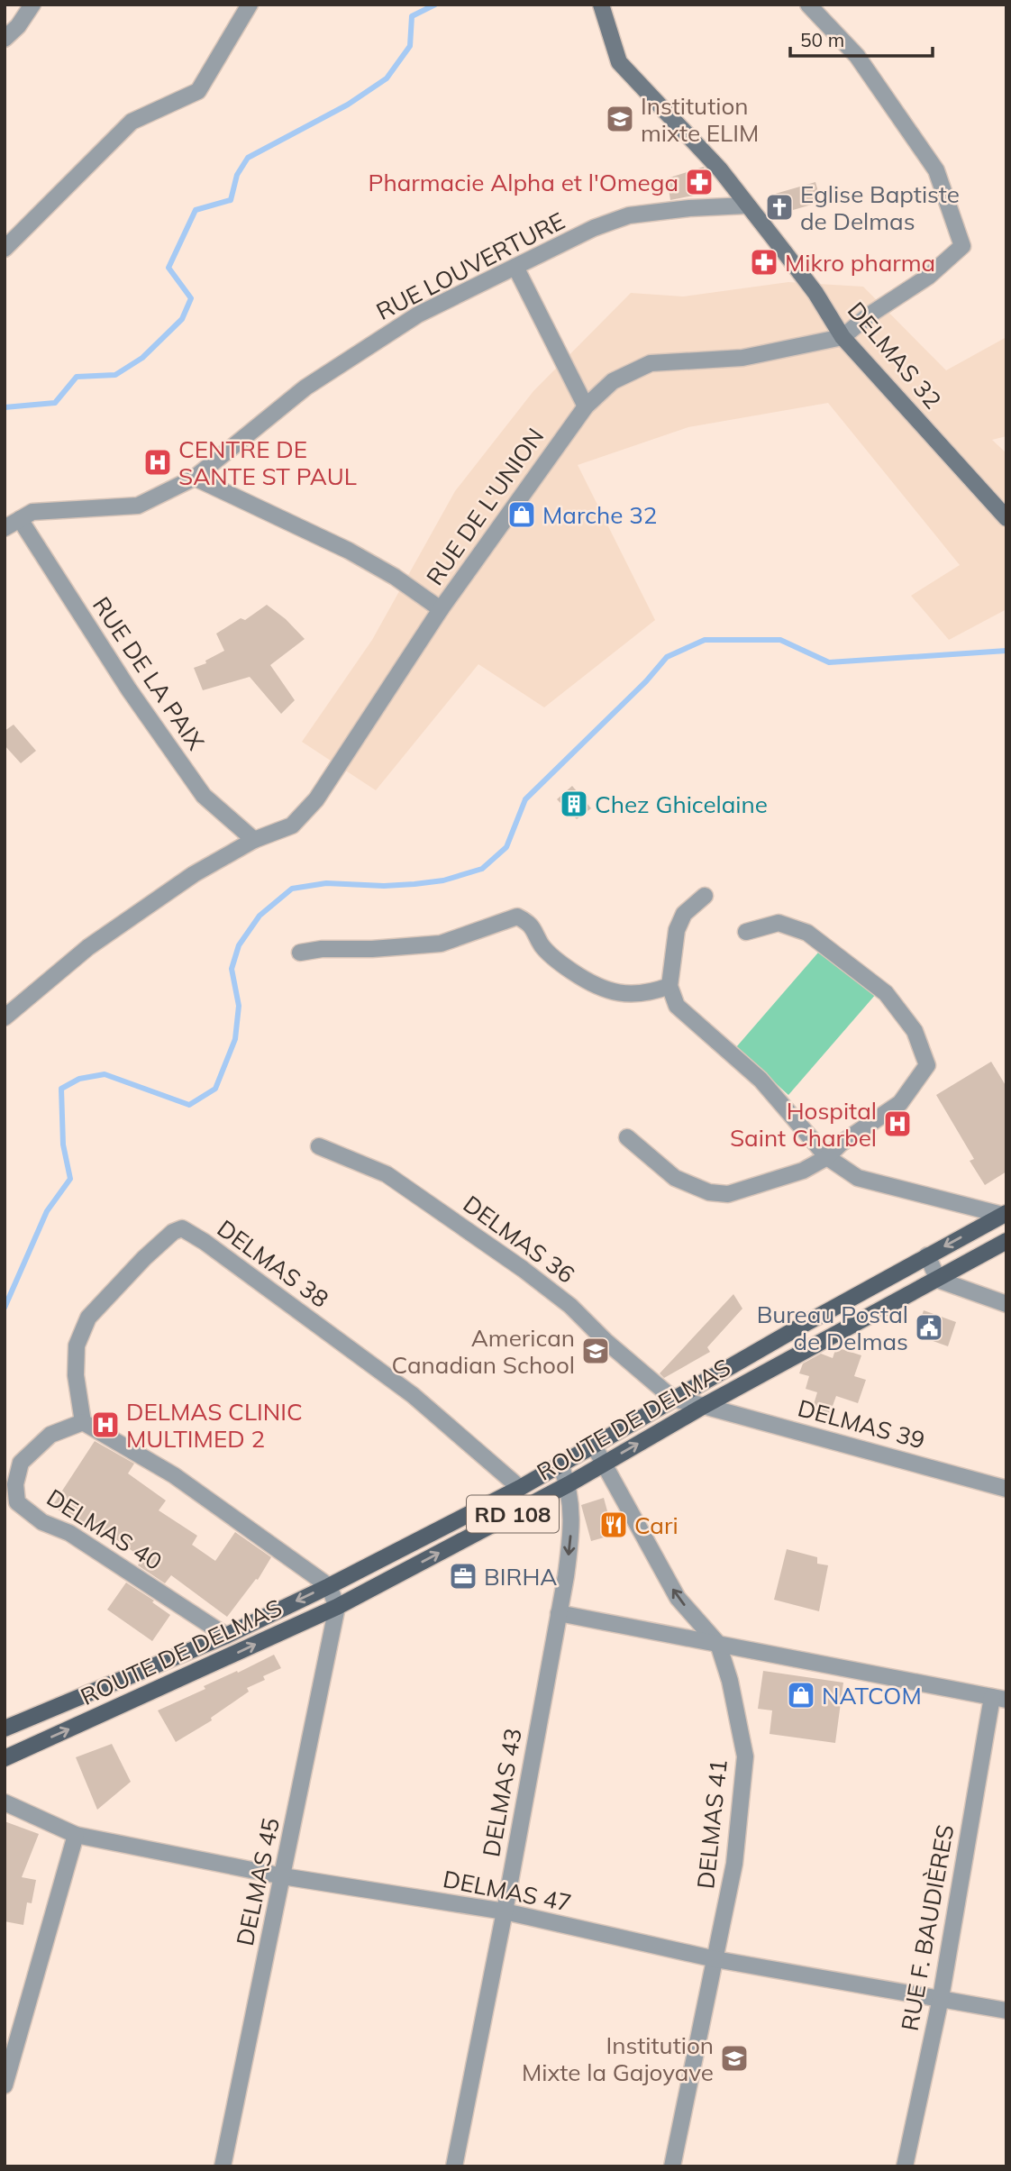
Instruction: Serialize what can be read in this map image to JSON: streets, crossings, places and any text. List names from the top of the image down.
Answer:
{
  "streets": {
    "main road": ["ROUTE DE DELMAS", "RD 108"],
    "street": [
      "RUE LOUVERTURE",
      "DELMAS 32",
      "RUE DE L'UNION",
      "RUE DE LA PAIX",
      "DELMAS 36",
      "DELMAS 38",
      "DELMAS 39",
      "DELMAS 40",
      "DELMAS 43",
      "DELMAS 41",
      "DELMAS 45",
      "DELMAS 47",
      "RUE F. BAUDIÈRES"
    ]
  },
  "crossings": [
    ["RUE LOUVERTURE", "DELMAS 32"],
    ["RUE LOUVERTURE", "RUE DE LA PAIX"],
    ["DELMAS 32", "RUE DE L'UNION"],
    ["RUE DE L'UNION", "RUE DE LA PAIX"],
    ["DELMAS 36", "ROUTE DE DELMAS"],
    ["DELMAS 36", "DELMAS 39"],
    ["DELMAS 38", "ROUTE DE DELMAS"],
    ["DELMAS 38", "DELMAS 40"],
    ["ROUTE DE DELMAS", "DELMAS 39"],
    ["ROUTE DE DELMAS", "DELMAS 40"],
    ["ROUTE DE DELMAS", "DELMAS 43"],
    ["ROUTE DE DELMAS", "DELMAS 41"],
    ["ROUTE DE DELMAS", "DELMAS 45"],
    ["DELMAS 43", "DELMAS 47"],
    ["DELMAS 41", "DELMAS 47"],
    ["DELMAS 45", "DELMAS 47"],
    ["DELMAS 47", "RUE F. BAUDIÈRES"]
  ],
  "places": {
    "school or university": ["Institution mixte ELIM", "American Canadian School", "Institution Mixte la Gajoyave"],
    "pharmacy": ["Pharmacie Alpha et l'Omega", "Mikro pharma"],
    "church": ["Eglise Baptiste de Delmas"],
    "hospital": ["CENTRE DE SANTE ST PAUL", "Hospital Saint Charbel", "DELMAS CLINIC MULTIMED 2"],
    "shop": ["Marche 32", "NATCOM"],
    "building": ["Chez Ghicelaine"],
    "public building": ["Bureau Postal de Delmas"],
    "restaurant": ["Cari"],
    "office": ["BIRHA"]
  },
  "scale_bar": "50 m"
}
